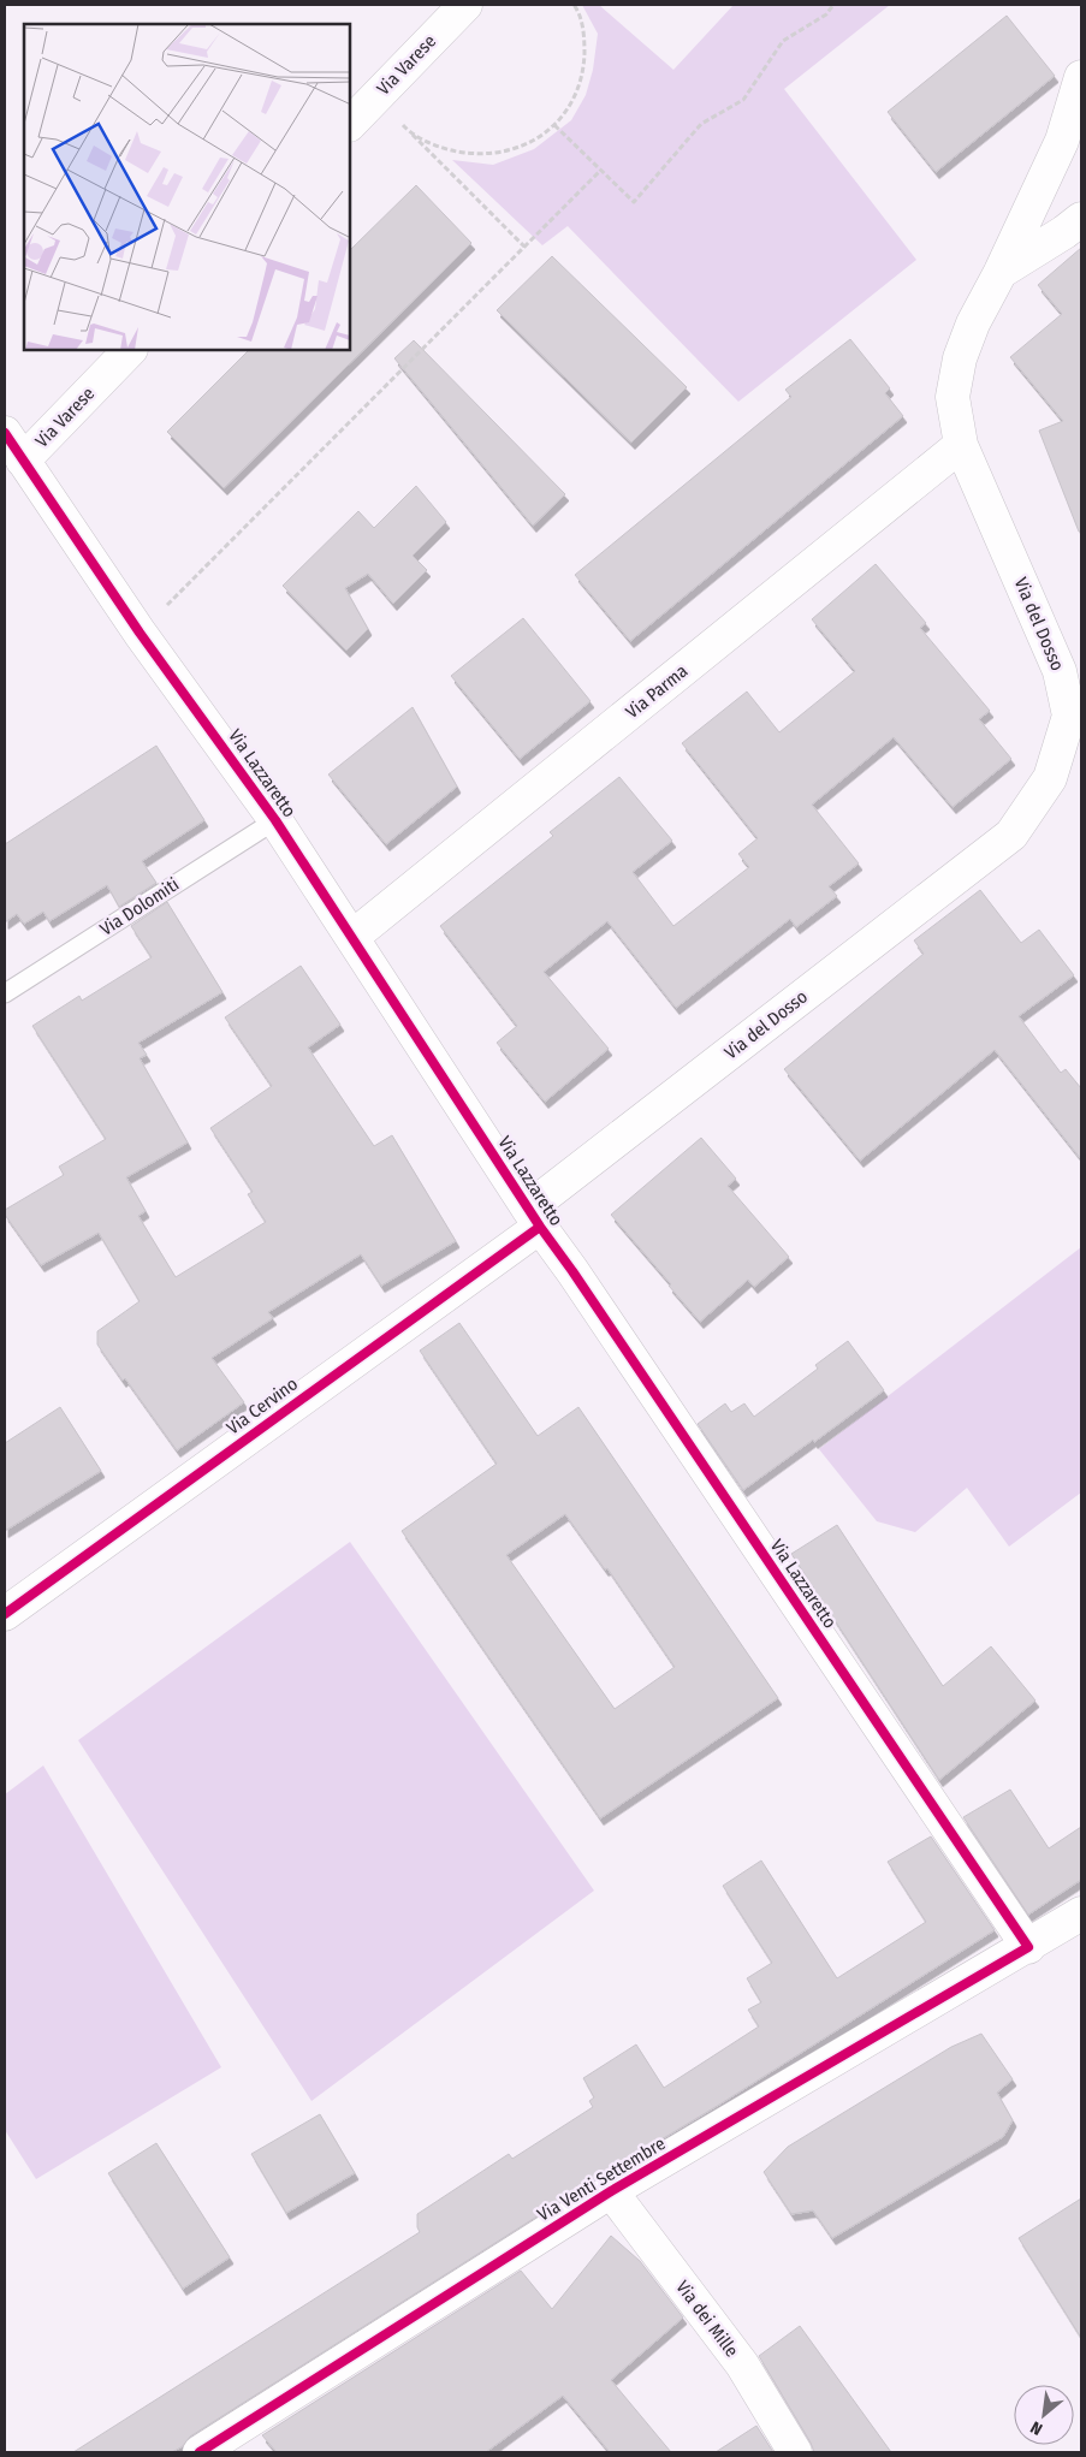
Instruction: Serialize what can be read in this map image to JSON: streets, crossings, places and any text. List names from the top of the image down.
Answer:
{
  "streets": {
    "street": [
      "Via Varese",
      "Via del Dosso",
      "Via Parma",
      "Via Lazzaretto",
      "Via Cervino",
      "Via Venti Settembre",
      "Via dei Mille"
    ],
    "lane": ["Via Dolomiti"]
  },
  "crossings": [
    ["Via Varese", "Via Lazzaretto"],
    ["Via del Dosso", "Via Parma"],
    ["Via del Dosso", "Via Lazzaretto"],
    ["Via del Dosso", "Via Cervino"],
    ["Via Parma", "Via Lazzaretto"],
    ["Via Lazzaretto", "Via Dolomiti"],
    ["Via Lazzaretto", "Via Cervino"],
    ["Via Lazzaretto", "Via Venti Settembre"],
    ["Via Venti Settembre", "Via dei Mille"]
  ],
  "north": "bottom left"
}
